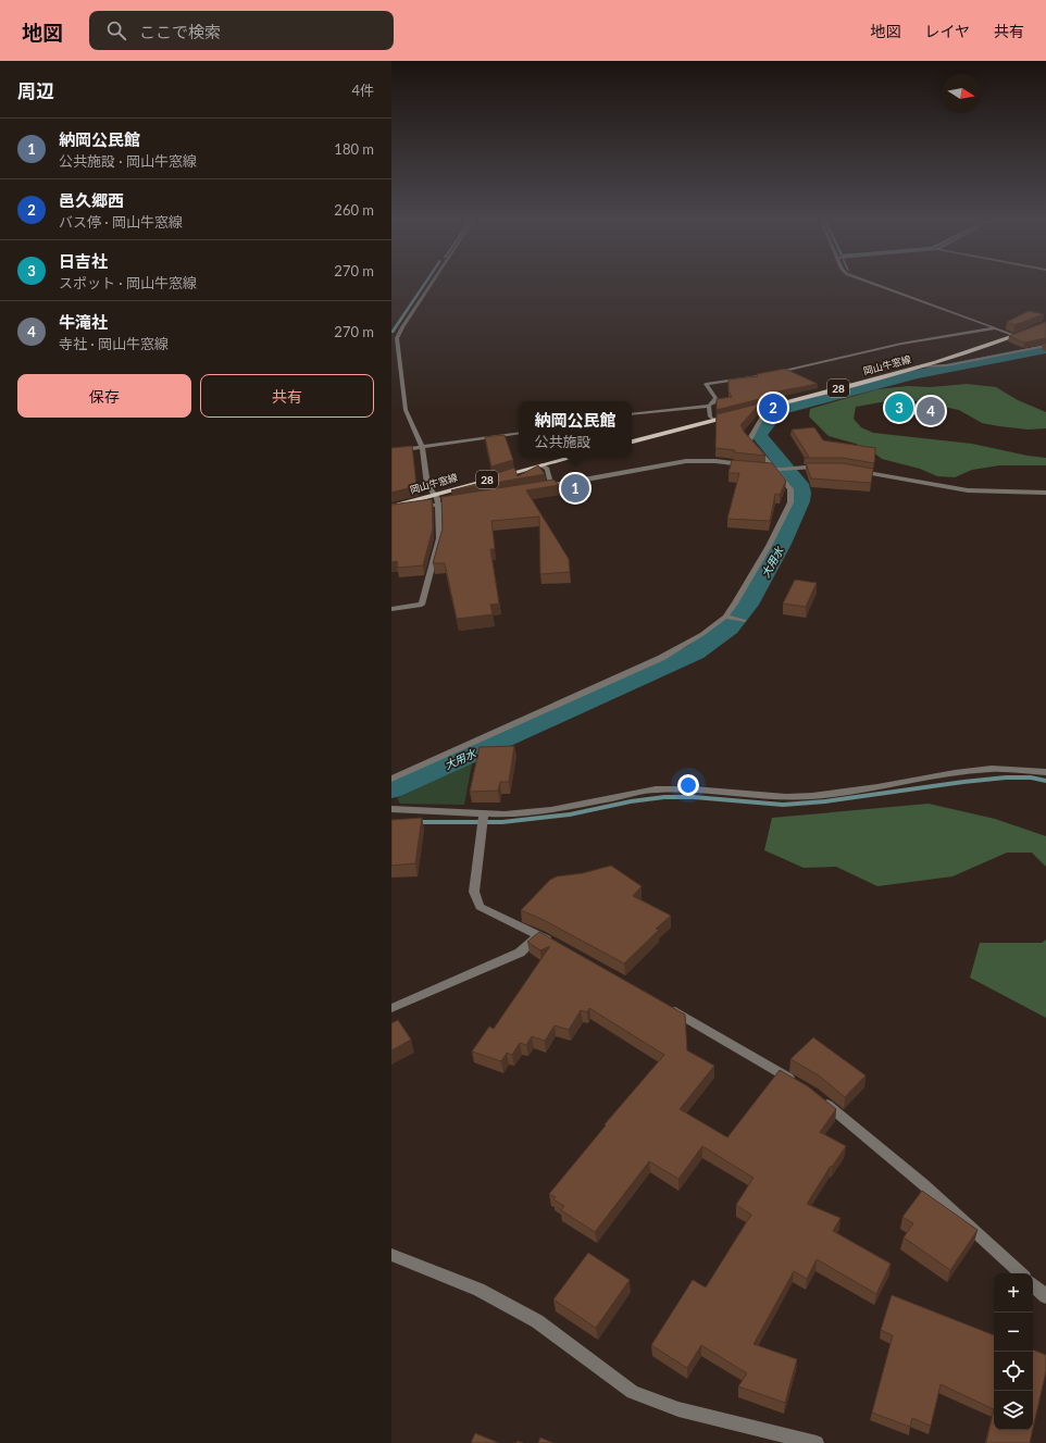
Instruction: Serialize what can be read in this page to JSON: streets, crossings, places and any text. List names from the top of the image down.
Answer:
{
  "streets": {
    "main road": ["岡山牛窓線", "28"]
  },
  "water": ["大用水"],
  "north": "right",
  "page": {
    "header": "地図",
    "search": "ここで検索",
    "nav": ["地図", "レイヤ", "共有"],
    "heading": ["周辺", "4件"],
    "list": [
      {
        "mark": "1",
        "name": "納岡公民館",
        "note": "公共施設 · 岡山牛窓線",
        "value": "180 m"
      },
      {
        "mark": "2",
        "name": "邑久郷西",
        "note": "バス停 · 岡山牛窓線",
        "value": "260 m"
      },
      {
        "mark": "3",
        "name": "日吉社",
        "note": "スポット · 岡山牛窓線",
        "value": "270 m"
      },
      {
        "mark": "4",
        "name": "牛滝社",
        "note": "寺社 · 岡山牛窓線",
        "value": "270 m"
      }
    ],
    "buttons": ["保存", "共有"],
    "pins": [
      "2",
      "3",
      "4",
      "1"
    ],
    "popup": ["納岡公民館", "公共施設"],
    "map_buttons": ["+", "−"]
  }
}
